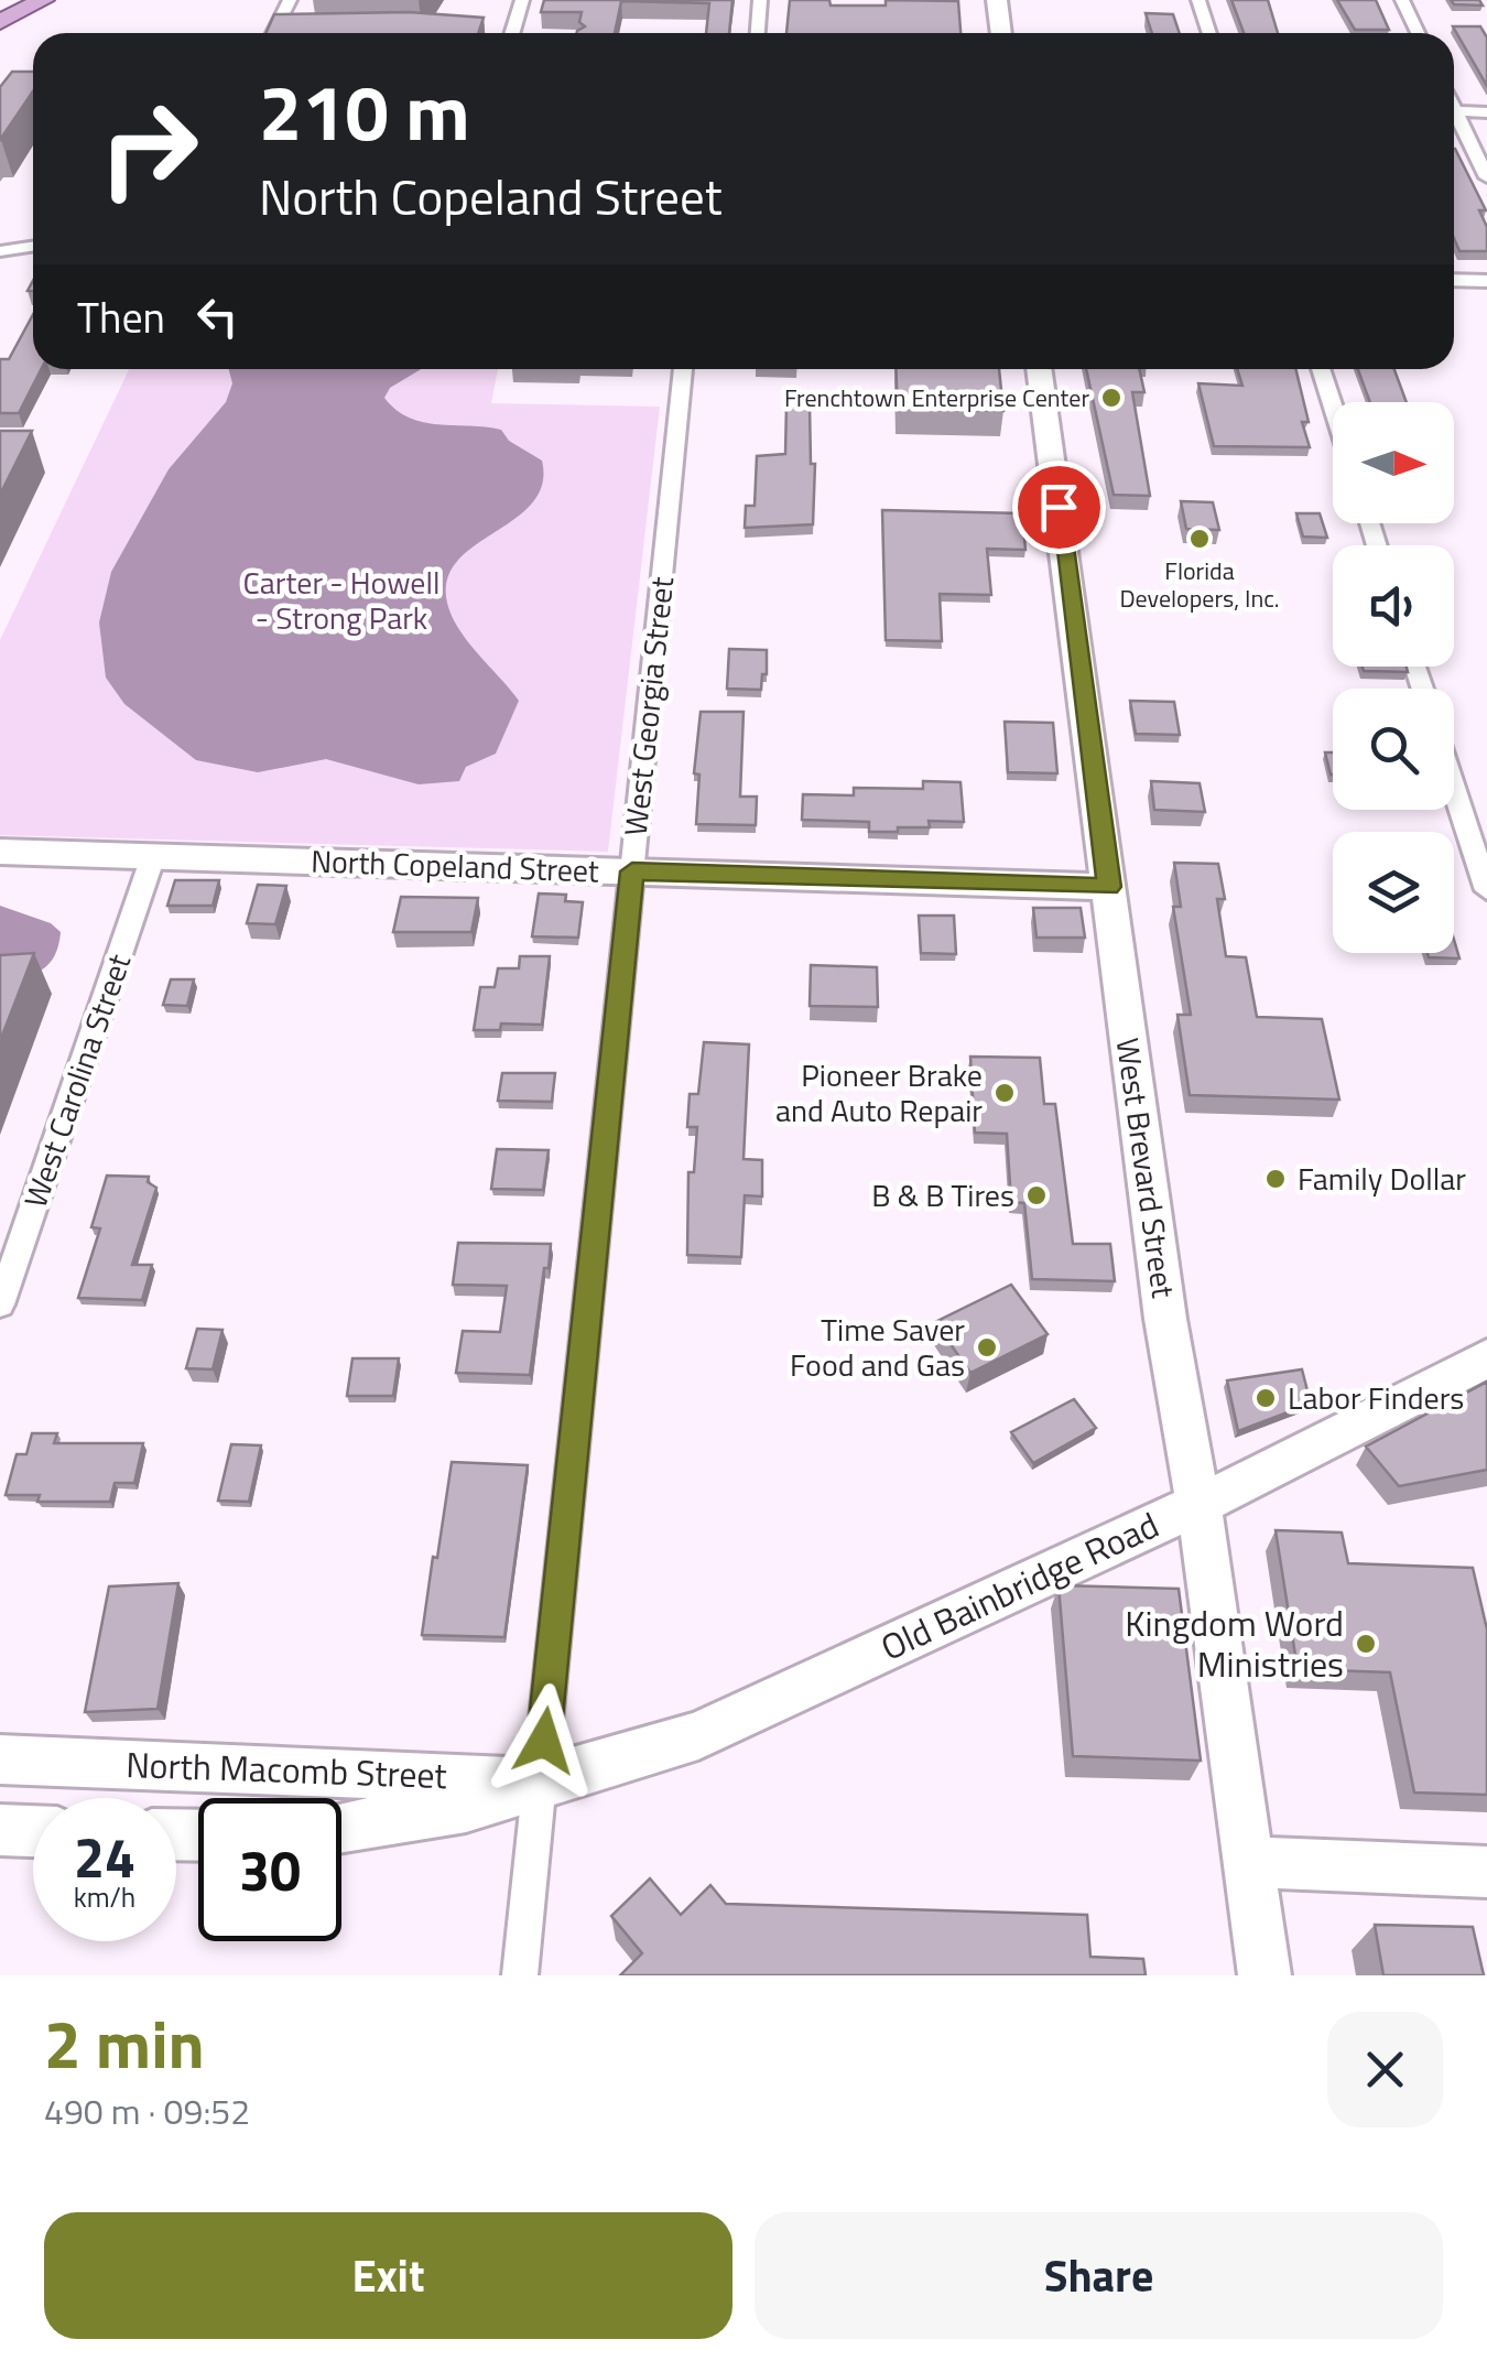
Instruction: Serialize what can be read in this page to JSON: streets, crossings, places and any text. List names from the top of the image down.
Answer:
{
  "streets": {
    "street": [
      "West Georgia Street",
      "North Copeland Street",
      "West Carolina Street",
      "West Brevard Street",
      "Old Bainbridge Road",
      "North Macomb Street"
    ]
  },
  "crossings": [
    ["West Georgia Street", "North Copeland Street"],
    ["West Georgia Street", "Old Bainbridge Road"],
    ["West Georgia Street", "North Macomb Street"],
    ["North Copeland Street", "West Carolina Street"],
    ["North Copeland Street", "West Brevard Street"],
    ["West Brevard Street", "Old Bainbridge Road"],
    ["Old Bainbridge Road", "North Macomb Street"]
  ],
  "parks": ["Carter - Howell - Strong Park"],
  "places": [
    "Frenchtown Enterprise Center",
    "Florida Developers, Inc.",
    "Pioneer Brake and Auto Repair",
    "Family Dollar",
    "B & B Tires",
    "Time Saver Food and Gas",
    "Labor Finders",
    "Kingdom Word Ministries"
  ],
  "north": "right",
  "page": {
    "turn": ["210 m", "North Copeland Street"],
    "then": "Then",
    "speed": "24 km/h",
    "limit": "30",
    "heading": ["2 min", "490 m · 09:52"],
    "buttons": ["Exit", "Share"]
  }
}
